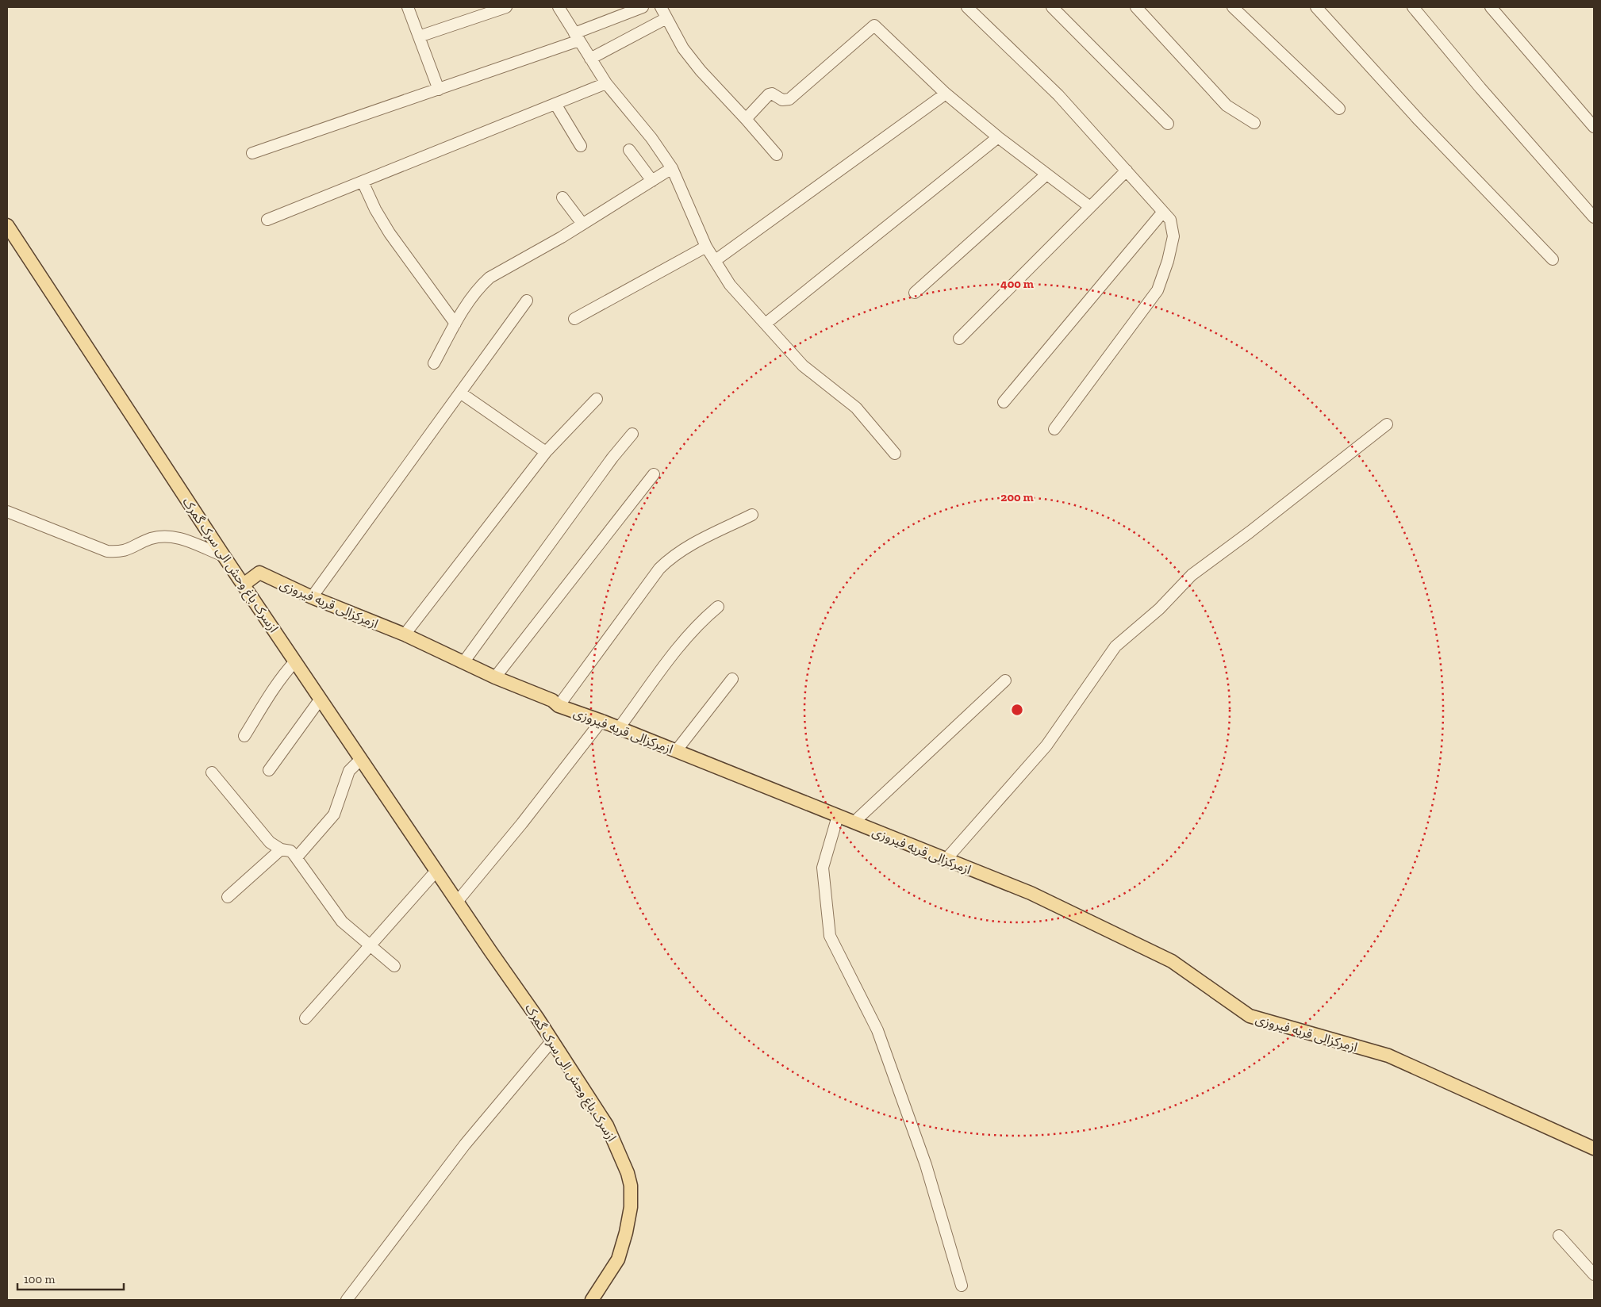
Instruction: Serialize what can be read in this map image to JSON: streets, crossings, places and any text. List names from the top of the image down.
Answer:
{
  "streets": {
    "main road": ["ازسرک باغ وحش الی سرک گمرک", "ازمرکزالی قریه فیروزی"]
  },
  "crossings": [
    ["ازسرک باغ وحش الی سرک گمرک", "ازمرکزالی قریه فیروزی"]
  ],
  "scale_bar": "100 m",
  "rings": ["400 m", "200 m"]
}
